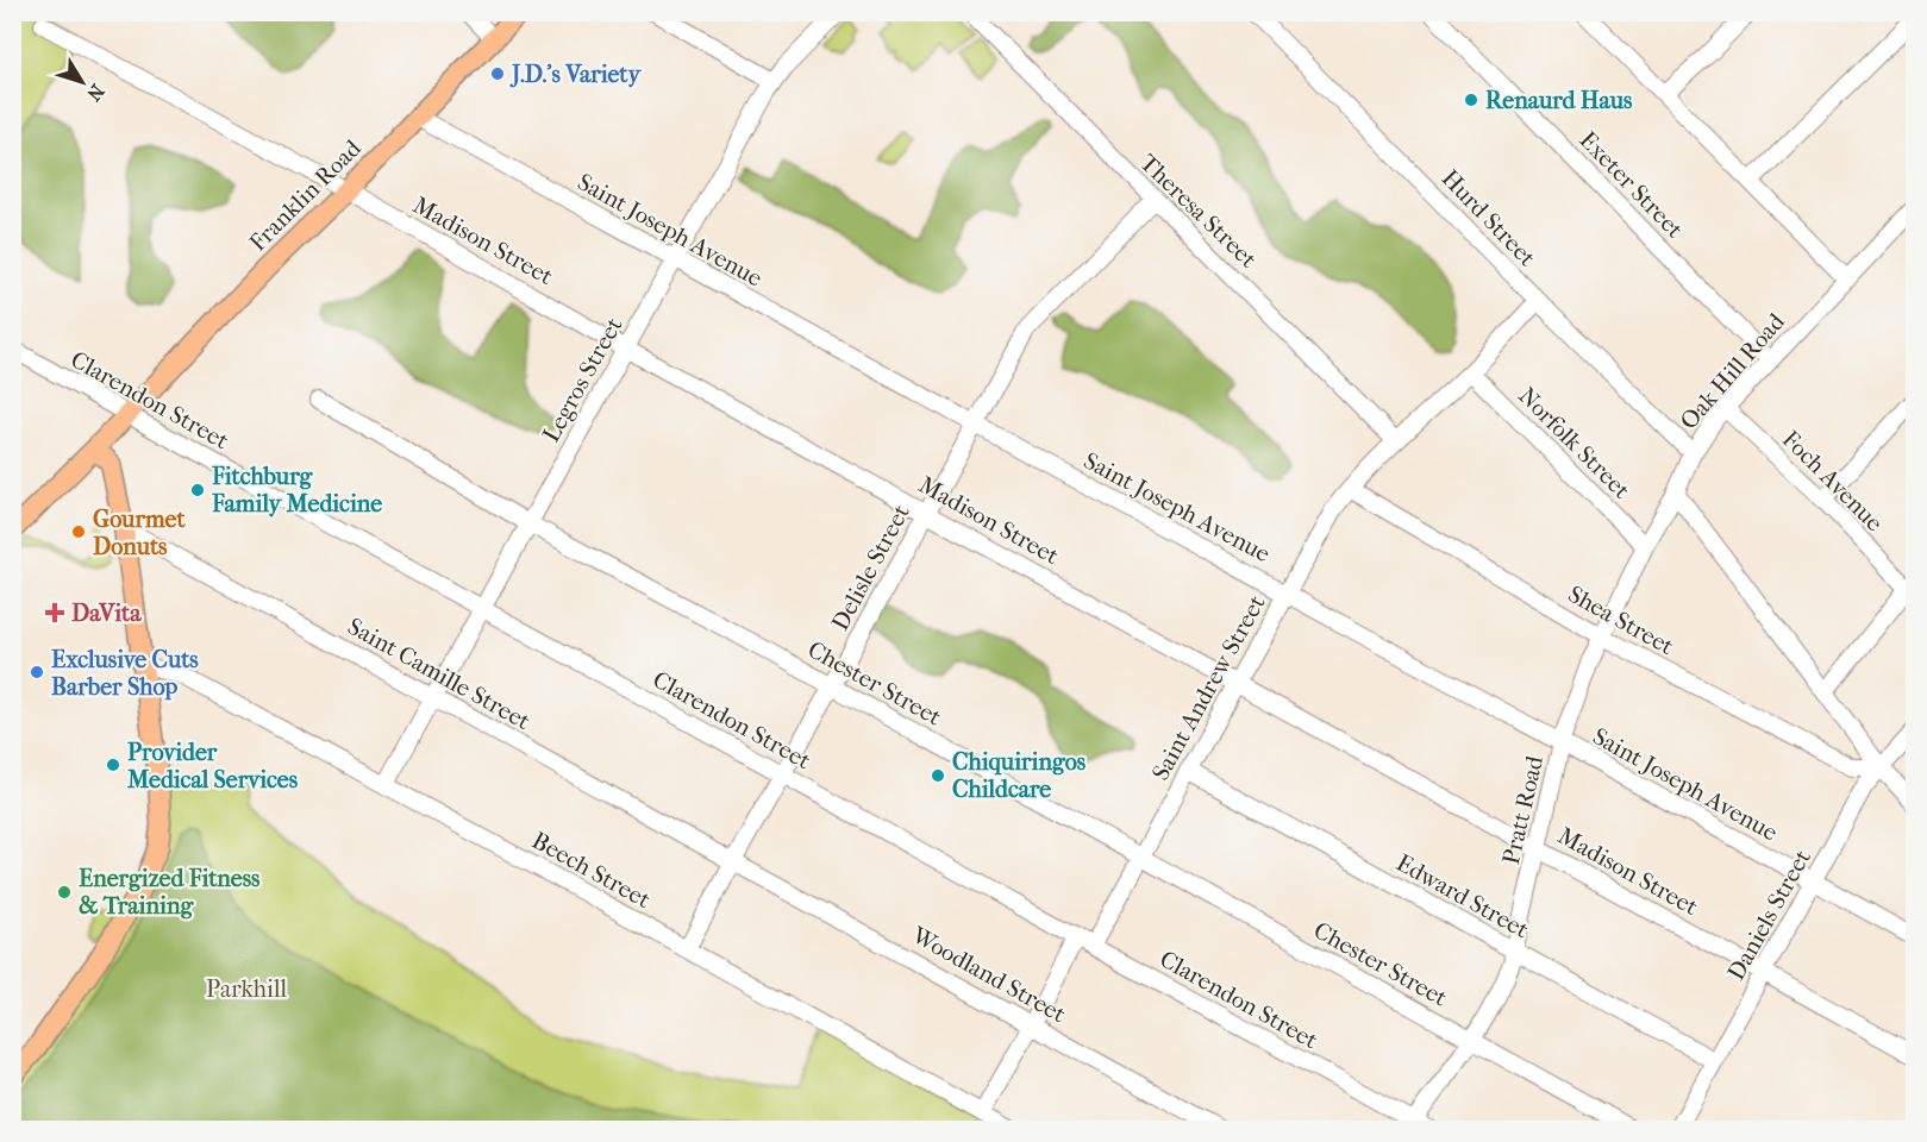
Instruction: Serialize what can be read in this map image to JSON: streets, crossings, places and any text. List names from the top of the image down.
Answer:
{
  "streets": {
    "main road": ["Franklin Road"],
    "street": [
      "Exeter Street",
      "Theresa Street",
      "Hurd Street",
      "Saint Joseph Avenue",
      "Madison Street",
      "Oak Hill Road",
      "Legros Street",
      "Clarendon Street",
      "Norfolk Street",
      "Foch Avenue",
      "Delisle Street",
      "Shea Street",
      "Saint Camille Street",
      "Chester Street",
      "Saint Andrew Street",
      "Pratt Road",
      "Beech Street",
      "Edward Street",
      "Daniels Street",
      "Woodland Street"
    ]
  },
  "crossings": [
    ["Exeter Street", "Oak Hill Road"],
    ["Franklin Road", "Saint Joseph Avenue"],
    ["Franklin Road", "Madison Street"],
    ["Franklin Road", "Clarendon Street"],
    ["Theresa Street", "Delisle Street"],
    ["Theresa Street", "Saint Andrew Street"],
    ["Hurd Street", "Oak Hill Road"],
    ["Hurd Street", "Saint Andrew Street"],
    ["Saint Joseph Avenue", "Legros Street"],
    ["Saint Joseph Avenue", "Delisle Street"],
    ["Saint Joseph Avenue", "Saint Andrew Street"],
    ["Saint Joseph Avenue", "Pratt Road"],
    ["Saint Joseph Avenue", "Daniels Street"],
    ["Madison Street", "Legros Street"],
    ["Madison Street", "Delisle Street"],
    ["Madison Street", "Saint Andrew Street"],
    ["Madison Street", "Pratt Road"],
    ["Madison Street", "Daniels Street"],
    ["Oak Hill Road", "Foch Avenue"],
    ["Oak Hill Road", "Pratt Road"],
    ["Legros Street", "Clarendon Street"],
    ["Legros Street", "Saint Camille Street"],
    ["Legros Street", "Chester Street"],
    ["Legros Street", "Beech Street"],
    ["Clarendon Street", "Delisle Street"],
    ["Clarendon Street", "Saint Andrew Street"],
    ["Clarendon Street", "Pratt Road"],
    ["Norfolk Street", "Saint Andrew Street"],
    ["Norfolk Street", "Pratt Road"],
    ["Delisle Street", "Saint Camille Street"],
    ["Delisle Street", "Chester Street"],
    ["Delisle Street", "Beech Street"],
    ["Delisle Street", "Woodland Street"],
    ["Shea Street", "Saint Andrew Street"],
    ["Shea Street", "Pratt Road"],
    ["Shea Street", "Daniels Street"],
    ["Saint Camille Street", "Woodland Street"],
    ["Chester Street", "Saint Andrew Street"],
    ["Chester Street", "Pratt Road"],
    ["Saint Andrew Street", "Edward Street"],
    ["Pratt Road", "Edward Street"],
    ["Edward Street", "Daniels Street"]
  ],
  "parks": ["Parkhill"],
  "places": {
    "other": [
      "J.D.'s Variety",
      "Renaurd Haus",
      "Fitchburg Family Medicine",
      "Gourmet Donuts",
      "Exclusive Cuts Barber Shop",
      "Provider Medical Services",
      "Chiquiringos Childcare",
      "Energized Fitness & Training"
    ],
    "health": ["DaVita"]
  },
  "north": "bottom right"
}
